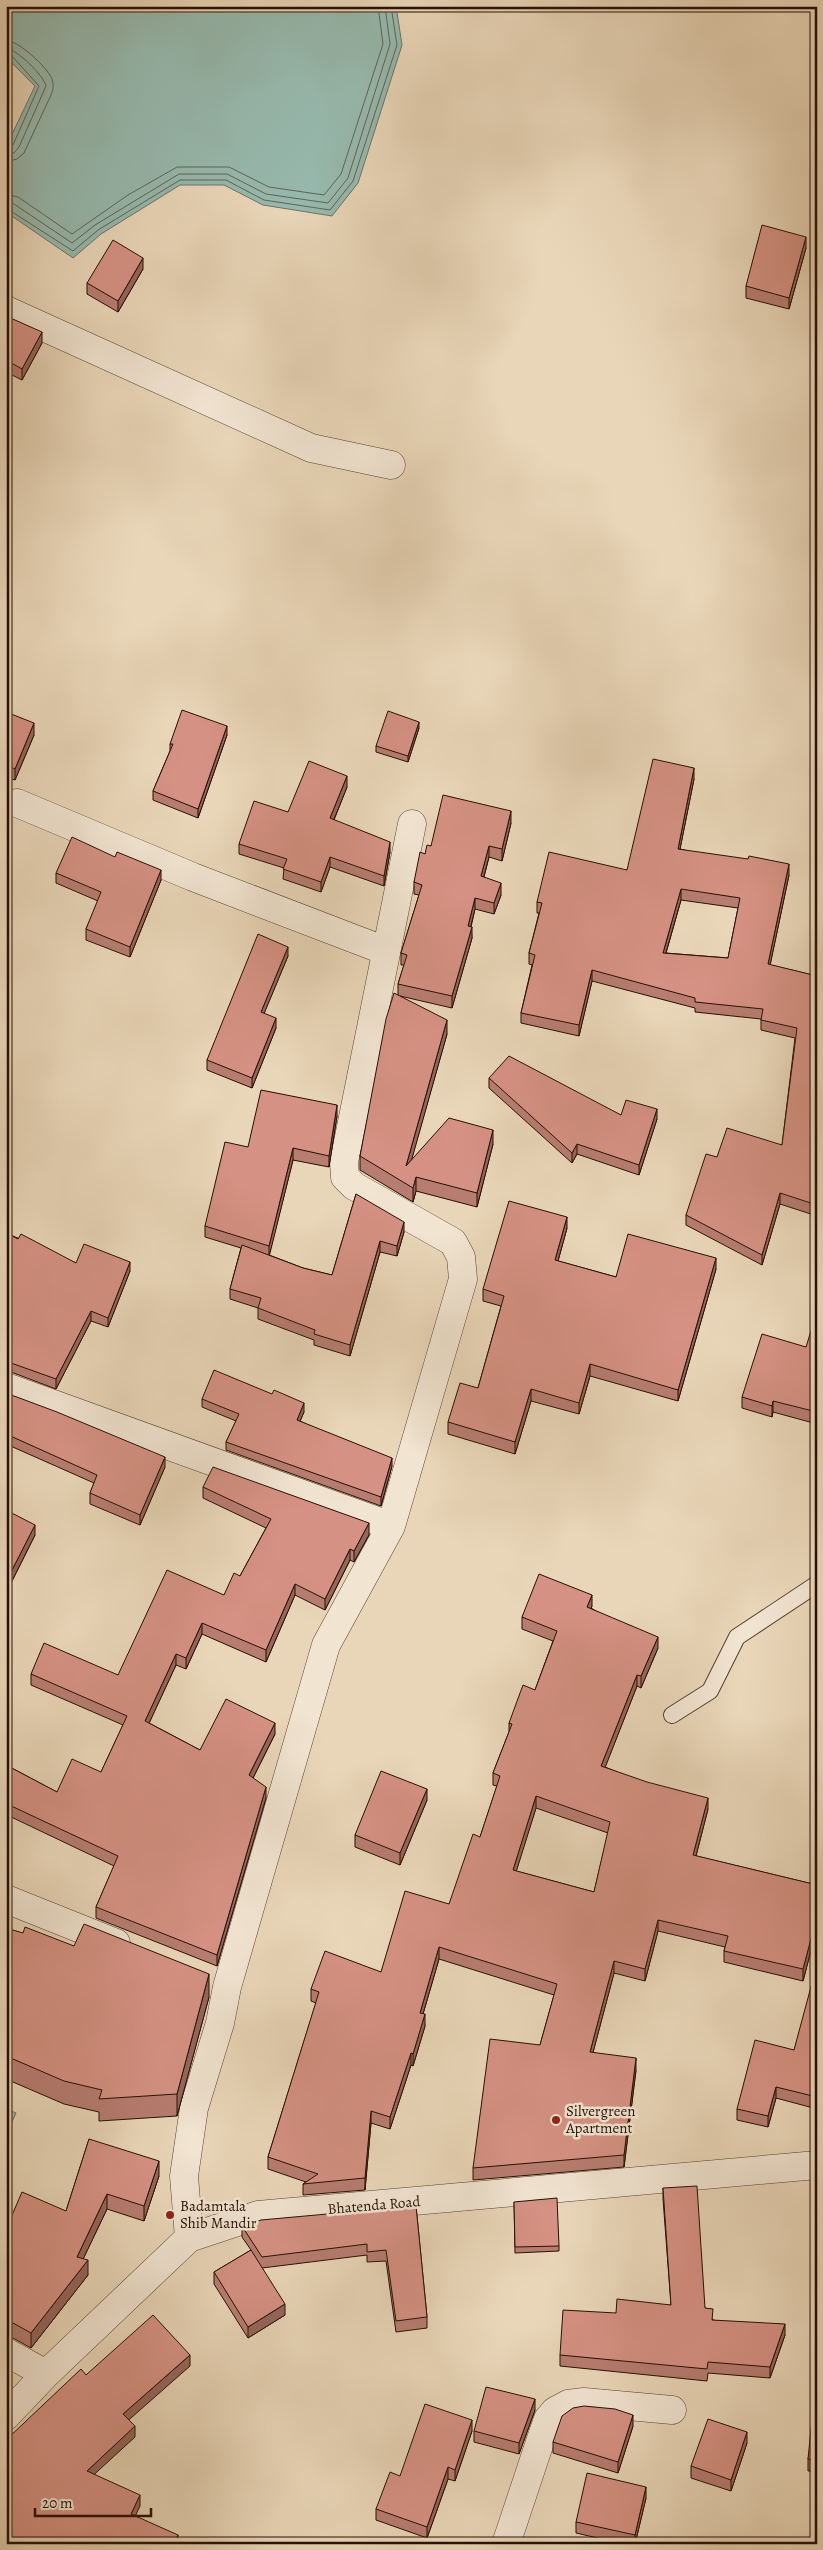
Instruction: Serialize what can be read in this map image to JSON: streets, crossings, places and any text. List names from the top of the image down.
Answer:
{
  "streets": {
    "street": ["Bhatenda Road"]
  },
  "places": ["Silvergreen Apartment", "Badamtala Shib Mandir"],
  "scale_bar": "20 m"
}
